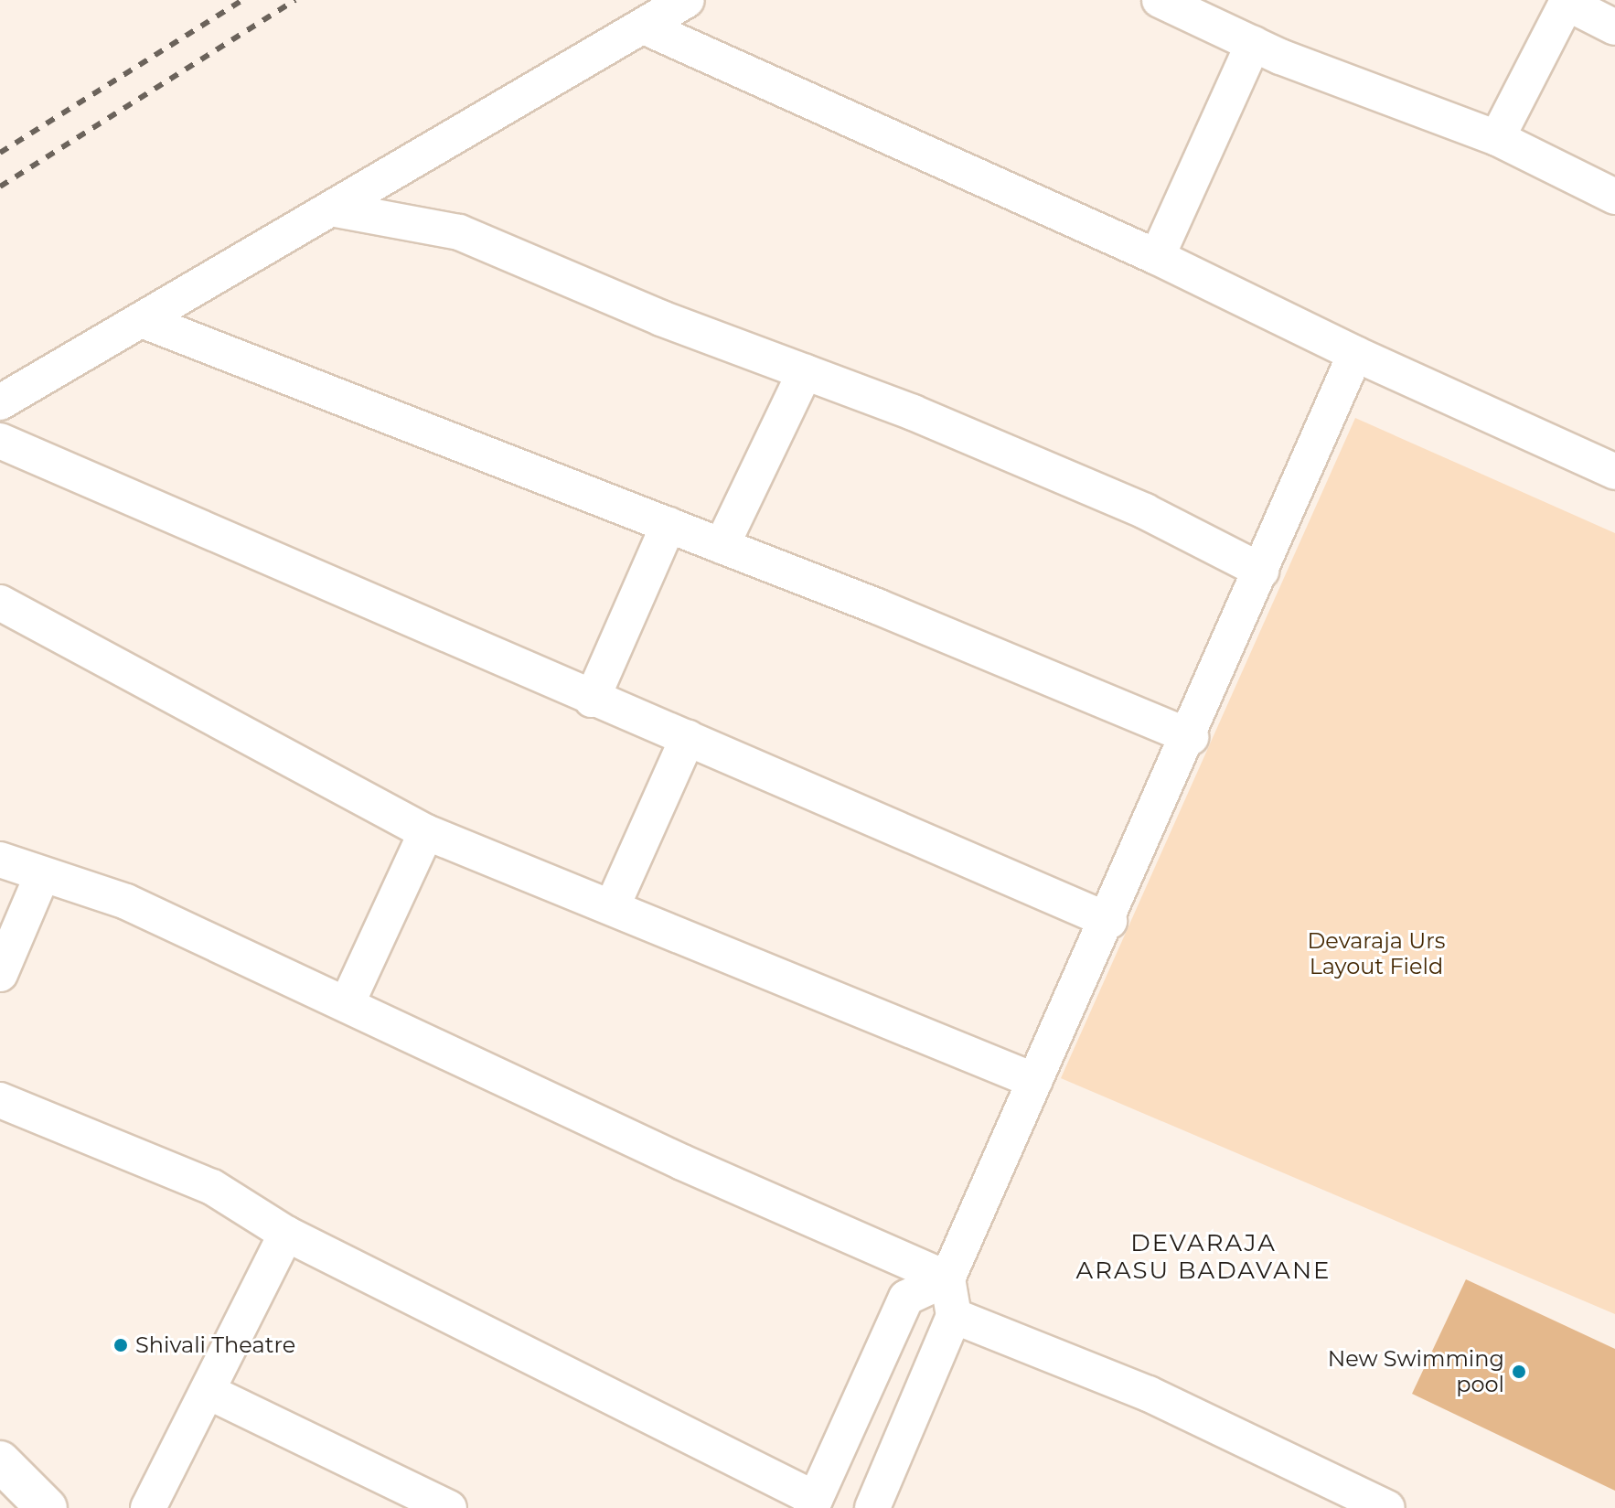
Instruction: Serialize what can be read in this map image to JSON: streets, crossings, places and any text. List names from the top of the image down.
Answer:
{
  "districts": ["DEVARAJA ARASU BADAVANE"],
  "parks": ["Devaraja Urs Layout Field"],
  "places": ["Shivali Theatre", "New Swimming pool"]
}
